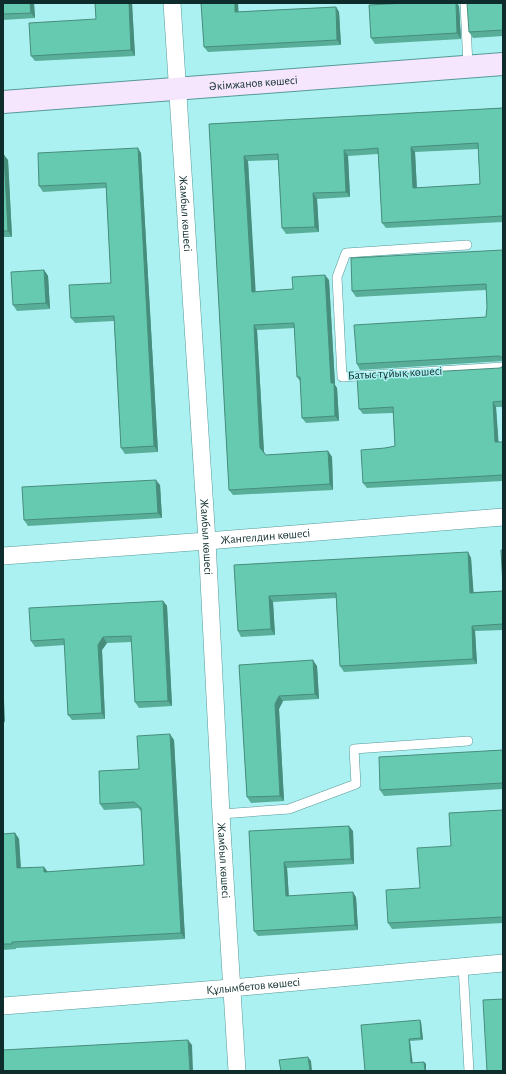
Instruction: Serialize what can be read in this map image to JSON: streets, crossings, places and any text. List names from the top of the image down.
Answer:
{
  "streets": {
    "main road": ["Әкімжанов көшесі"],
    "street": ["Жамбыл көшесі", "Жангелдин көшесі", "Құлымбетов көшесі"],
    "lane": ["Батыс тұйық көшесі"]
  },
  "crossings": [
    ["Әкімжанов көшесі", "Жамбыл көшесі"],
    ["Жамбыл көшесі", "Жангелдин көшесі"],
    ["Жамбыл көшесі", "Құлымбетов көшесі"]
  ]
}
